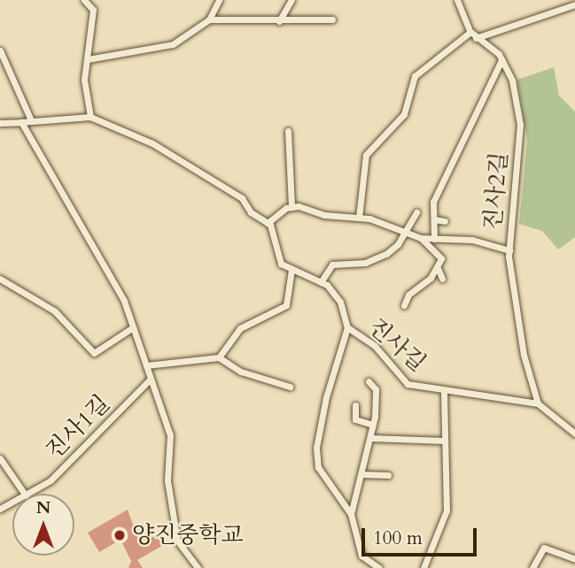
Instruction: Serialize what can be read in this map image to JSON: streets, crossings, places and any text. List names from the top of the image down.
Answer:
{
  "streets": {
    "street": ["진사2길", "진사길", "진사1길"]
  },
  "crossings": [
    ["진사2길", "진사길"]
  ],
  "places": ["양진중학교"],
  "scale_bar": "100 m",
  "north": "top"
}
